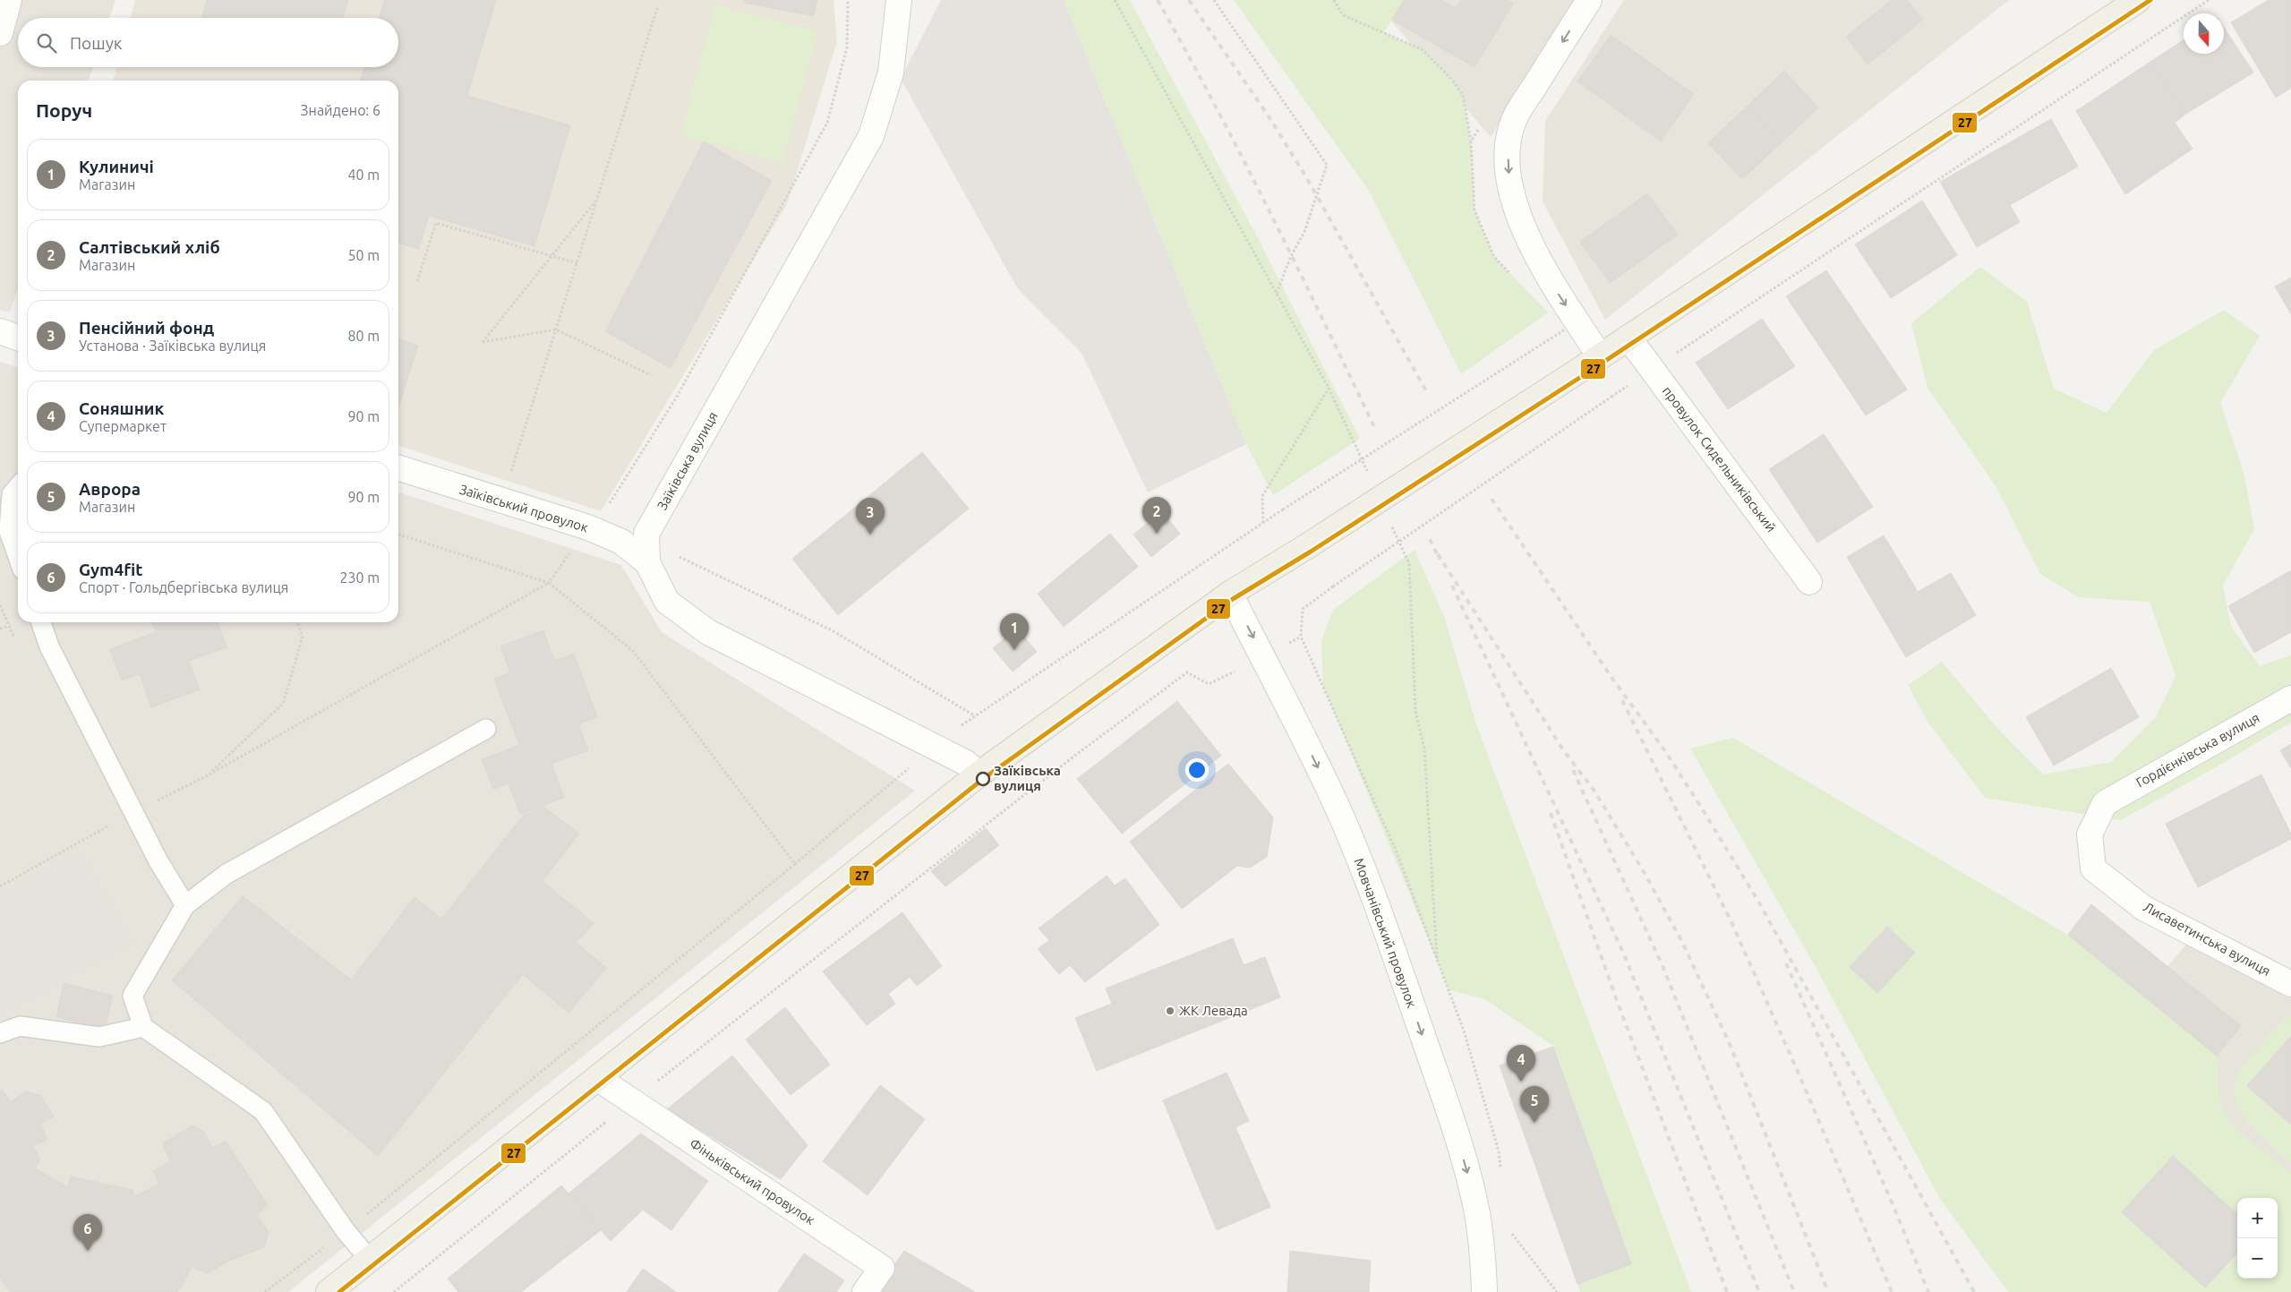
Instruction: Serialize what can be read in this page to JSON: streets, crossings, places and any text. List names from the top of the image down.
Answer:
{
  "streets": {
    "street": [
      "провулок Сидельниківський",
      "Заїківська вулиця",
      "Заїківський провулок",
      "Гордієнківська вулиця",
      "Мовчанівський провулок",
      "Лисаветинська вулиця",
      "Фіньківський провулок"
    ]
  },
  "crossings": [
    ["Гордієнківська вулиця", "Лисаветинська вулиця"]
  ],
  "one_way": ["Мовчанівський провулок"],
  "places": ["Заїківська вулиця", "ЖК Левада"],
  "lines": ["transit line 27"],
  "north": "bottom",
  "page": {
    "search": "Пошук",
    "heading": ["Поруч", "Знайдено: 6"],
    "list": [
      {
        "mark": "1",
        "name": "Кулиничі",
        "note": "Магазин",
        "value": "40 m"
      },
      {
        "mark": "2",
        "name": "Салтівський хліб",
        "note": "Магазин",
        "value": "50 m"
      },
      {
        "mark": "3",
        "name": "Пенсійний фонд",
        "note": "Установа · Заїківська вулиця",
        "value": "80 m"
      },
      {
        "mark": "4",
        "name": "Соняшник",
        "note": "Супермаркет",
        "value": "90 m"
      },
      {
        "mark": "5",
        "name": "Аврора",
        "note": "Магазин",
        "value": "90 m"
      },
      {
        "mark": "6",
        "name": "Gym4fit",
        "note": "Спорт · Гольдбергівська вулиця",
        "value": "230 m"
      }
    ],
    "pins": [
      "2",
      "3",
      "1",
      "4",
      "5",
      "6"
    ],
    "map_buttons": ["+", "−"]
  }
}
